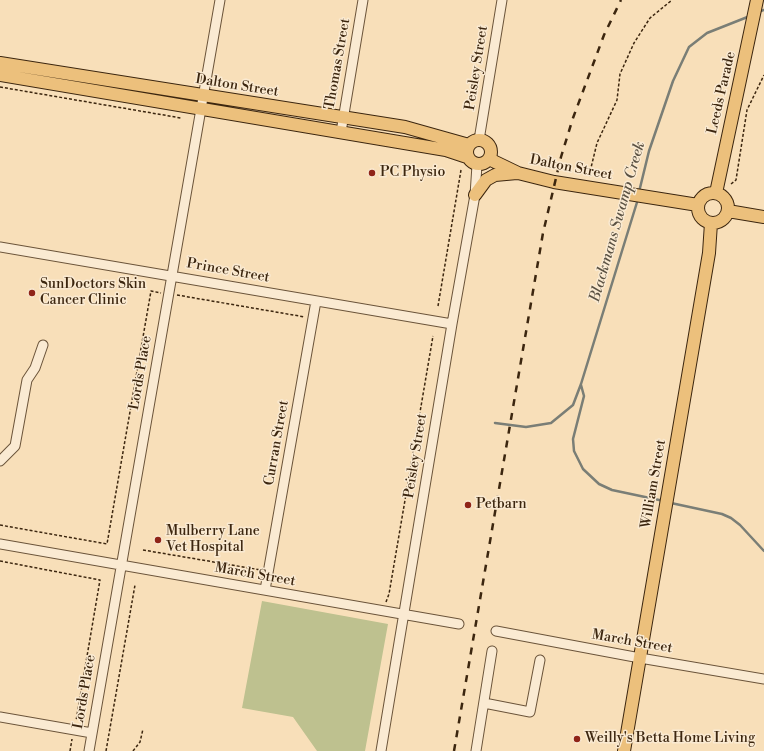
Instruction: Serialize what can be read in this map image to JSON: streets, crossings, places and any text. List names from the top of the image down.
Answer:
{
  "streets": {
    "main road": ["Dalton Street", "Leeds Parade", "William Street"],
    "street": [
      "Thomas Street",
      "Peisley Street",
      "Prince Street",
      "Lords Place",
      "Curran Street",
      "March Street"
    ]
  },
  "crossings": [
    ["Thomas Street", "Dalton Street"],
    ["Peisley Street", "Dalton Street"],
    ["Peisley Street", "Prince Street"],
    ["Peisley Street", "March Street"],
    ["Dalton Street", "Leeds Parade"],
    ["Dalton Street", "Lords Place"],
    ["Dalton Street", "William Street"],
    ["Leeds Parade", "William Street"],
    ["Prince Street", "Lords Place"],
    ["Prince Street", "Curran Street"],
    ["Lords Place", "March Street"],
    ["Curran Street", "March Street"],
    ["William Street", "March Street"]
  ],
  "water": ["Blackmans Swamp Creek"],
  "places": [
    "PC Physio",
    "SunDoctors Skin Cancer Clinic",
    "Petbarn",
    "Mulberry Lane Vet Hospital",
    "Weilly's Betta Home Living"
  ]
}
